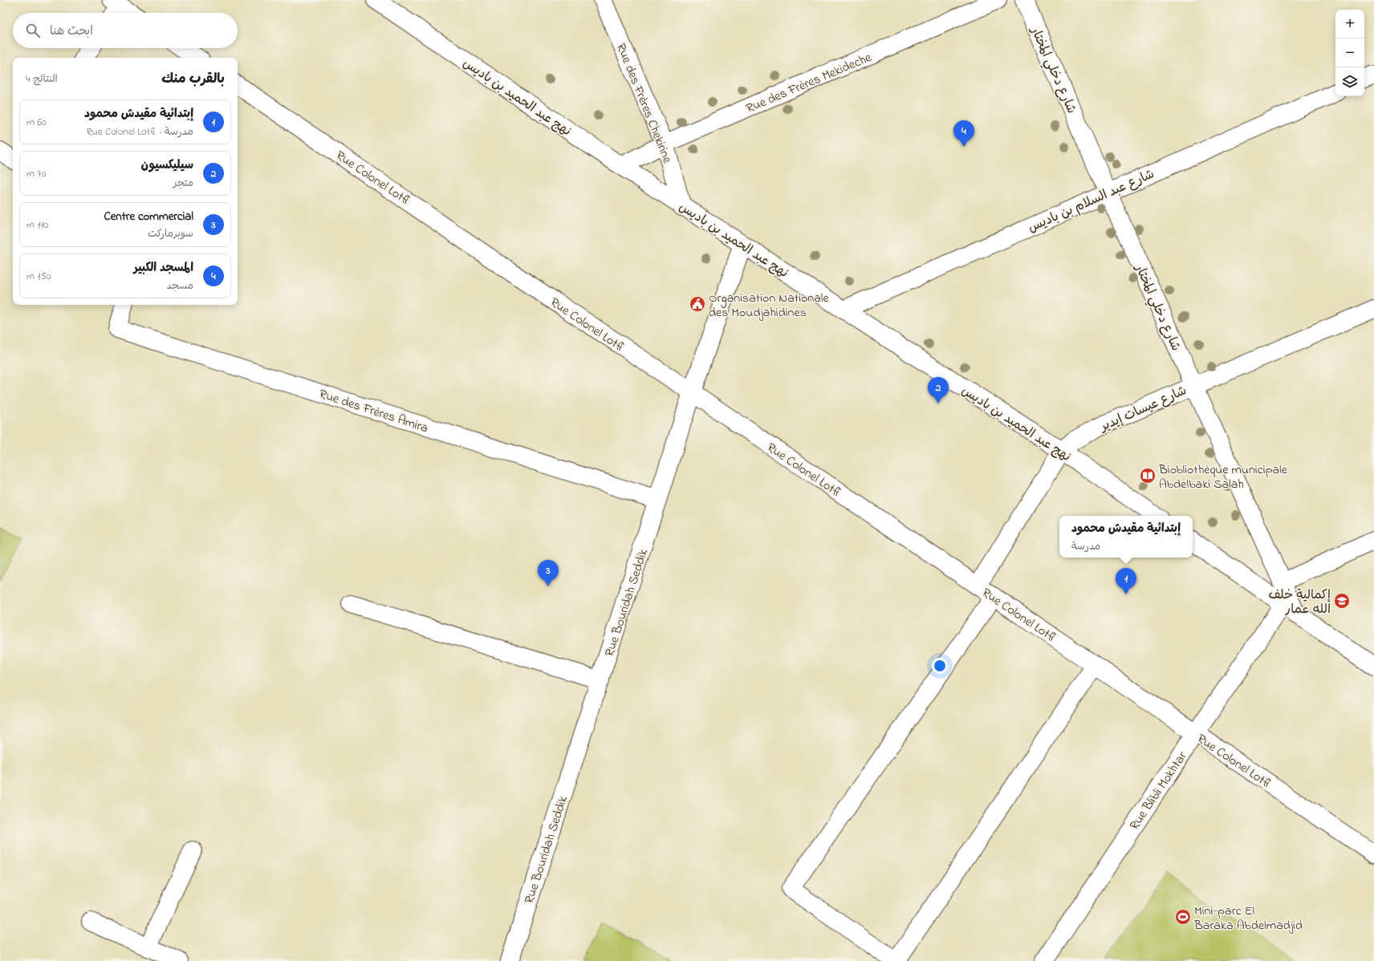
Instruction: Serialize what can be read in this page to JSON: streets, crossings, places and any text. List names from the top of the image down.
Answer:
{
  "streets": {
    "street": [
      "شارع دخلي المختار",
      "Rue des Frères Mekideche",
      "نهج عبد الحميد بن باديس",
      "Rue des Frères Chekirine",
      "Rue Colonel Lotfi",
      "شارع عبد السلام بن باديس",
      "شارع عيسات إيدير",
      "Rue des Frères Amira",
      "Rue Bouridah Seddik",
      "Rue Blibli Mokhtar"
    ]
  },
  "crossings": [
    ["شارع دخلي المختار", "شارع عبد السلام بن باديس"],
    ["شارع دخلي المختار", "شارع عيسات إيدير"],
    ["شارع دخلي المختار", "Rue Blibli Mokhtar"],
    ["Rue des Frères Mekideche", "نهج عبد الحميد بن باديس"],
    ["Rue des Frères Mekideche", "Rue des Frères Chekirine"],
    ["نهج عبد الحميد بن باديس", "Rue des Frères Chekirine"],
    ["نهج عبد الحميد بن باديس", "شارع عبد السلام بن باديس"],
    ["نهج عبد الحميد بن باديس", "شارع عيسات إيدير"],
    ["نهج عبد الحميد بن باديس", "Rue Bouridah Seddik"],
    ["Rue Colonel Lotfi", "شارع عيسات إيدير"],
    ["Rue Colonel Lotfi", "Rue Bouridah Seddik"],
    ["Rue Colonel Lotfi", "Rue Blibli Mokhtar"],
    ["Rue des Frères Amira", "Rue Bouridah Seddik"]
  ],
  "places": {
    "public building": ["Organisation Nationale des Moudjahidines"],
    "library": ["Biobliothèque municipale Abdelbaki Salah"],
    "school or university": ["إكمالية خلف الله عمار"],
    "sports": ["Mini-parc El Baraka Abdelmadjid"]
  },
  "page": {
    "map_buttons": ["+", "−"],
    "search": "ابحث هنا",
    "heading": ["بالقرب منك", "النتائج: 4"],
    "list": [
      {
        "mark": "1",
        "name": "إبتدائية مقيدش محمود",
        "note": "مدرسة · Rue Colonel Lotfi",
        "value": "60 m"
      },
      {
        "mark": "2",
        "name": "سيليكسيون",
        "note": "متجر",
        "value": "70 m"
      },
      {
        "mark": "3",
        "name": "Centre commercial",
        "note": "سوبرماركت",
        "value": "110 m"
      },
      {
        "mark": "4",
        "name": "المسجد الكبير",
        "note": "مسجد",
        "value": "150 m"
      }
    ],
    "pins": [
      "4",
      "2",
      "3",
      "1"
    ],
    "popup": ["إبتدائية مقيدش محمود", "مدرسة"]
  }
}
